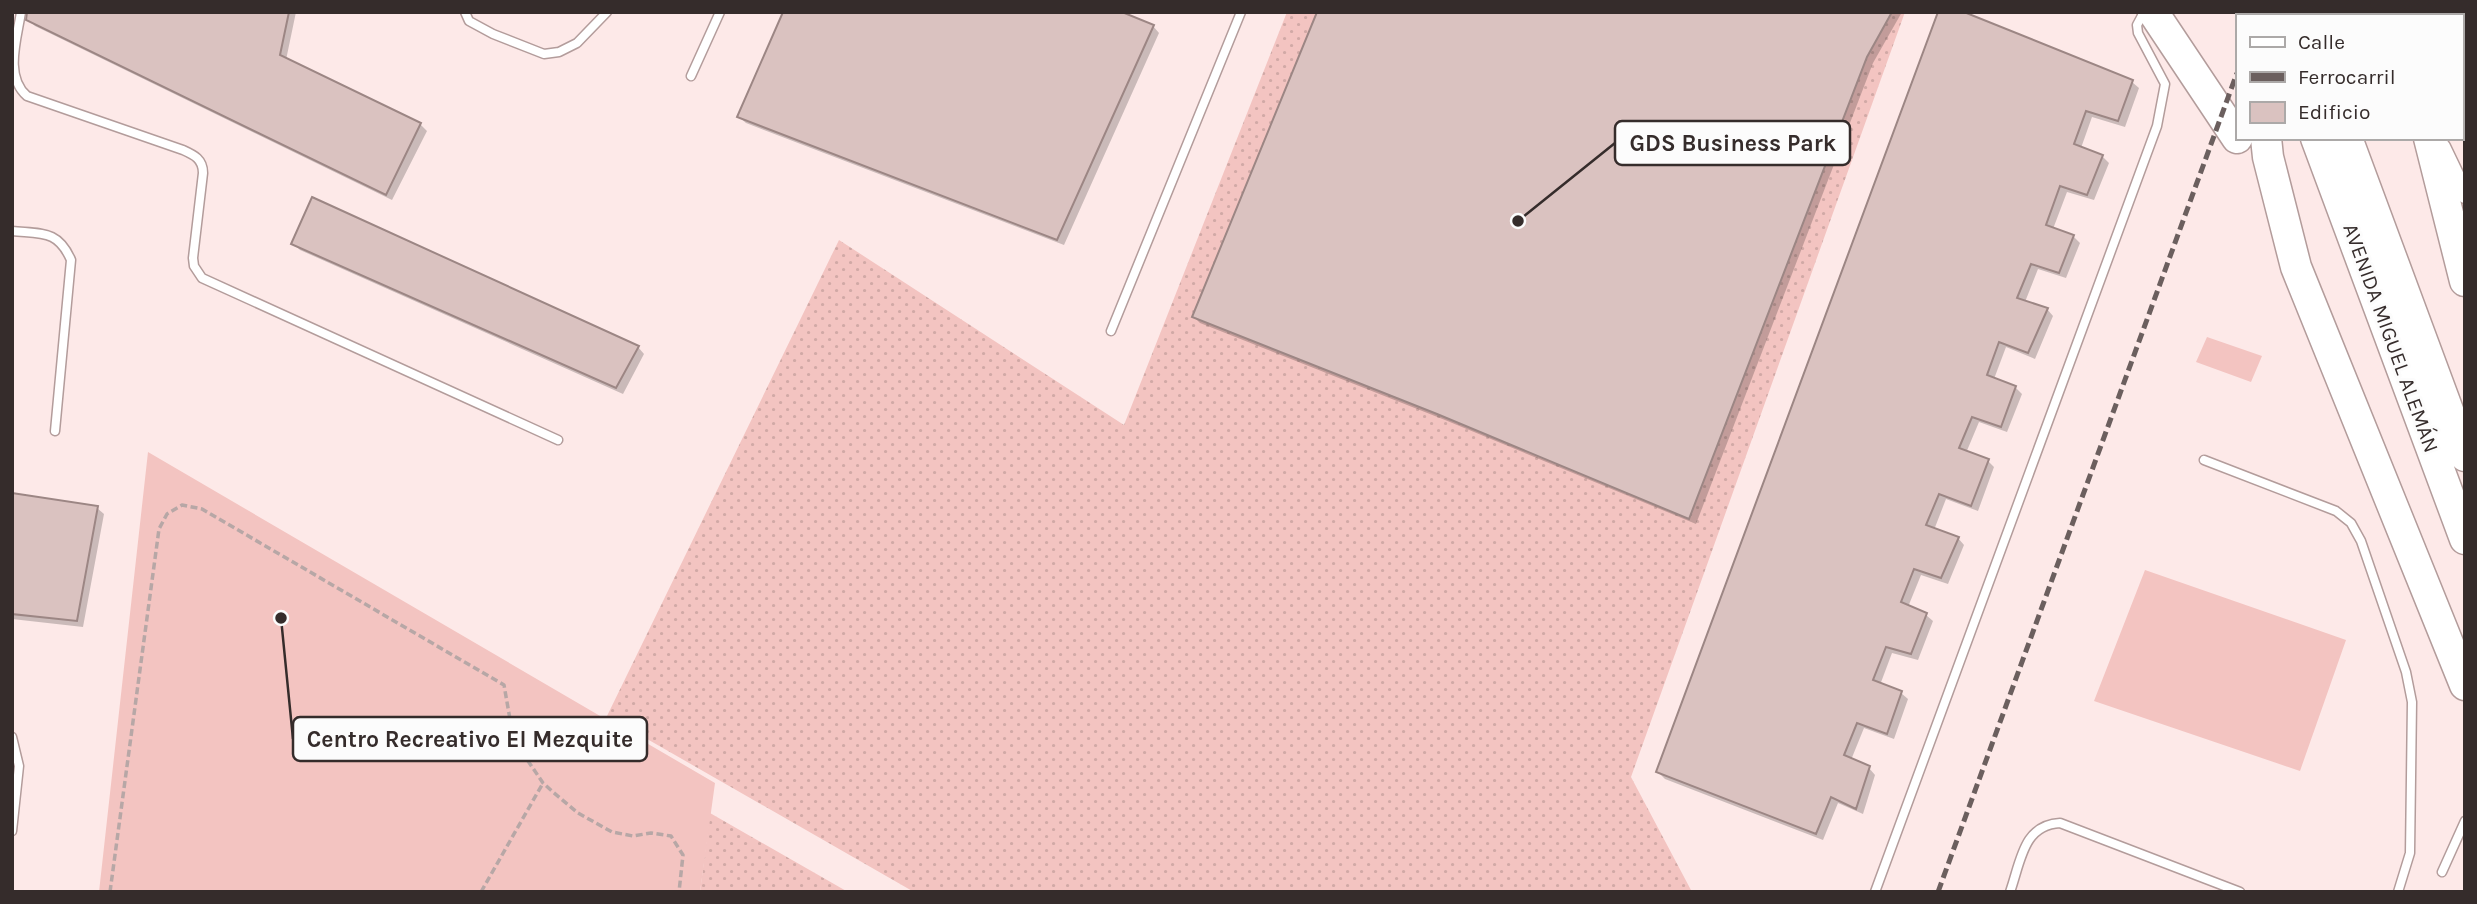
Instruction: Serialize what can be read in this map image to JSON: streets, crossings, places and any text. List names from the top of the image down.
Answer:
{
  "streets": {
    "highway": ["AVENIDA MIGUEL ALEMÁN"]
  },
  "places": ["GDS Business Park", "Centro Recreativo El Mezquite"],
  "legend": ["Calle", "Ferrocarril", "Edificio"]
}
